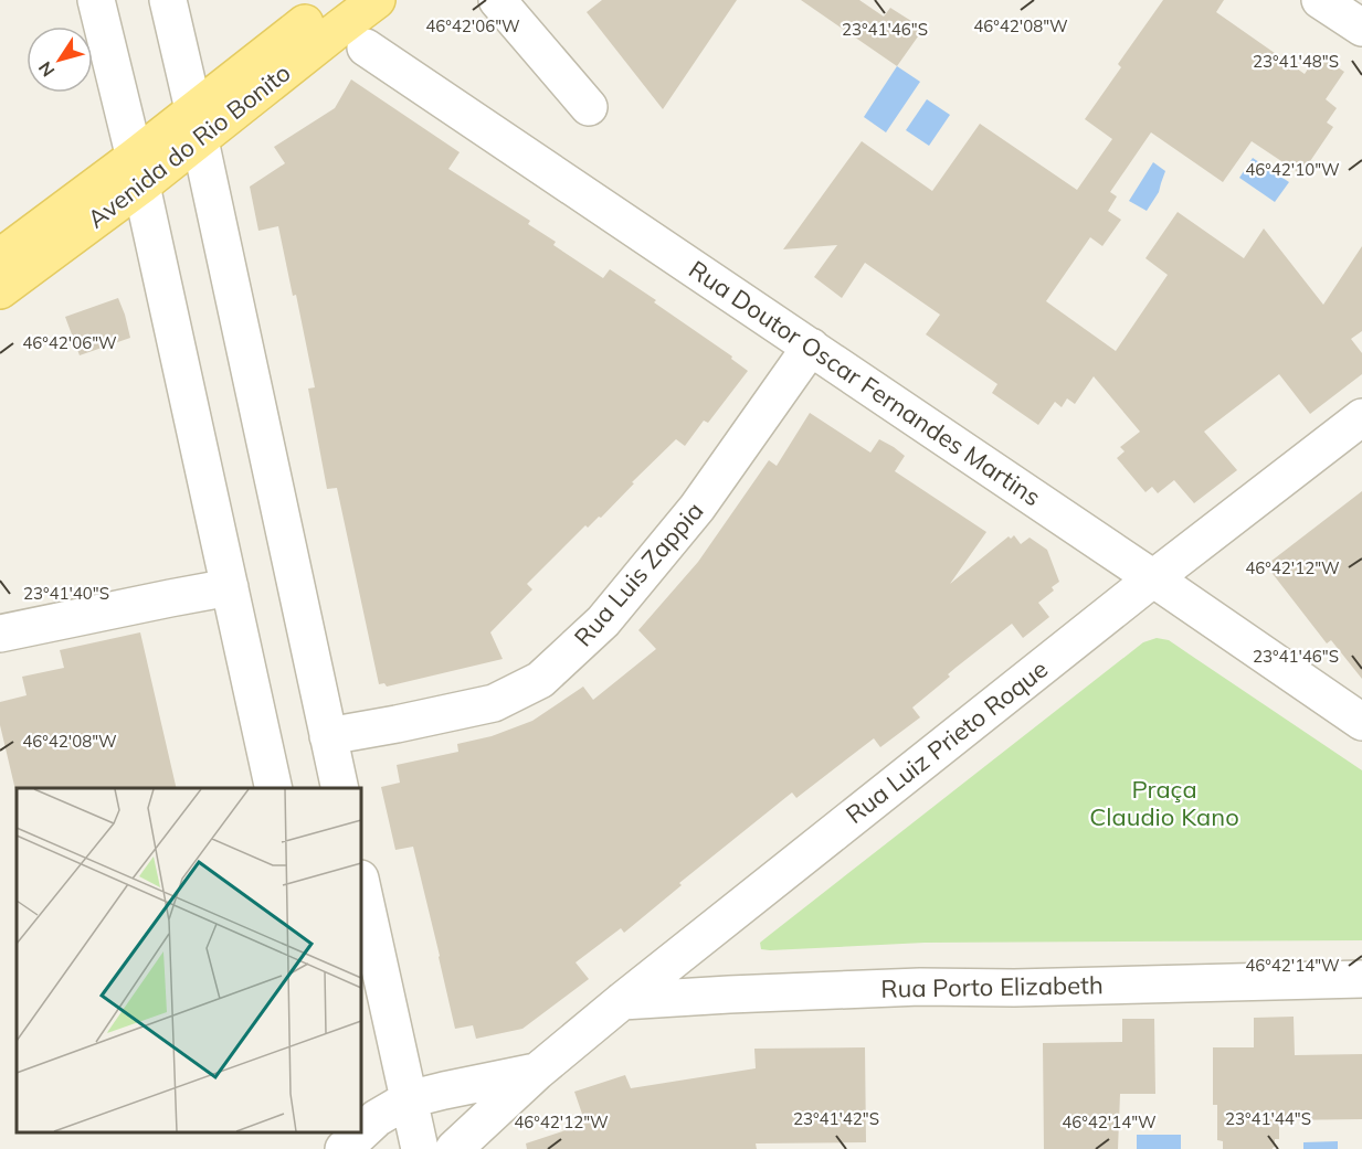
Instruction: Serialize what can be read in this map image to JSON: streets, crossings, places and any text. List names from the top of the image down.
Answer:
{
  "streets": {
    "main road": ["Avenida do Rio Bonito"],
    "street": [
      "Rua Doutor Oscar Fernandes Martins",
      "Rua Luis Zappia",
      "Rua Luiz Prieto Roque",
      "Rua Porto Elizabeth"
    ]
  },
  "crossings": [
    ["Rua Doutor Oscar Fernandes Martins", "Rua Luis Zappia"],
    ["Rua Doutor Oscar Fernandes Martins", "Rua Luiz Prieto Roque"],
    ["Rua Luiz Prieto Roque", "Rua Porto Elizabeth"]
  ],
  "parks": ["Praça Claudio Kano"],
  "north": "bottom left",
  "coordinates": [
    "46°42'06\"W",
    "46°42'08\"W",
    "23°41'46\"S",
    "23°41'48\"S",
    "46°42'10\"W",
    "46°42'12\"W",
    "23°41'40\"S",
    "46°42'14\"W",
    "23°41'42\"S",
    "23°41'44\"S"
  ]
}
